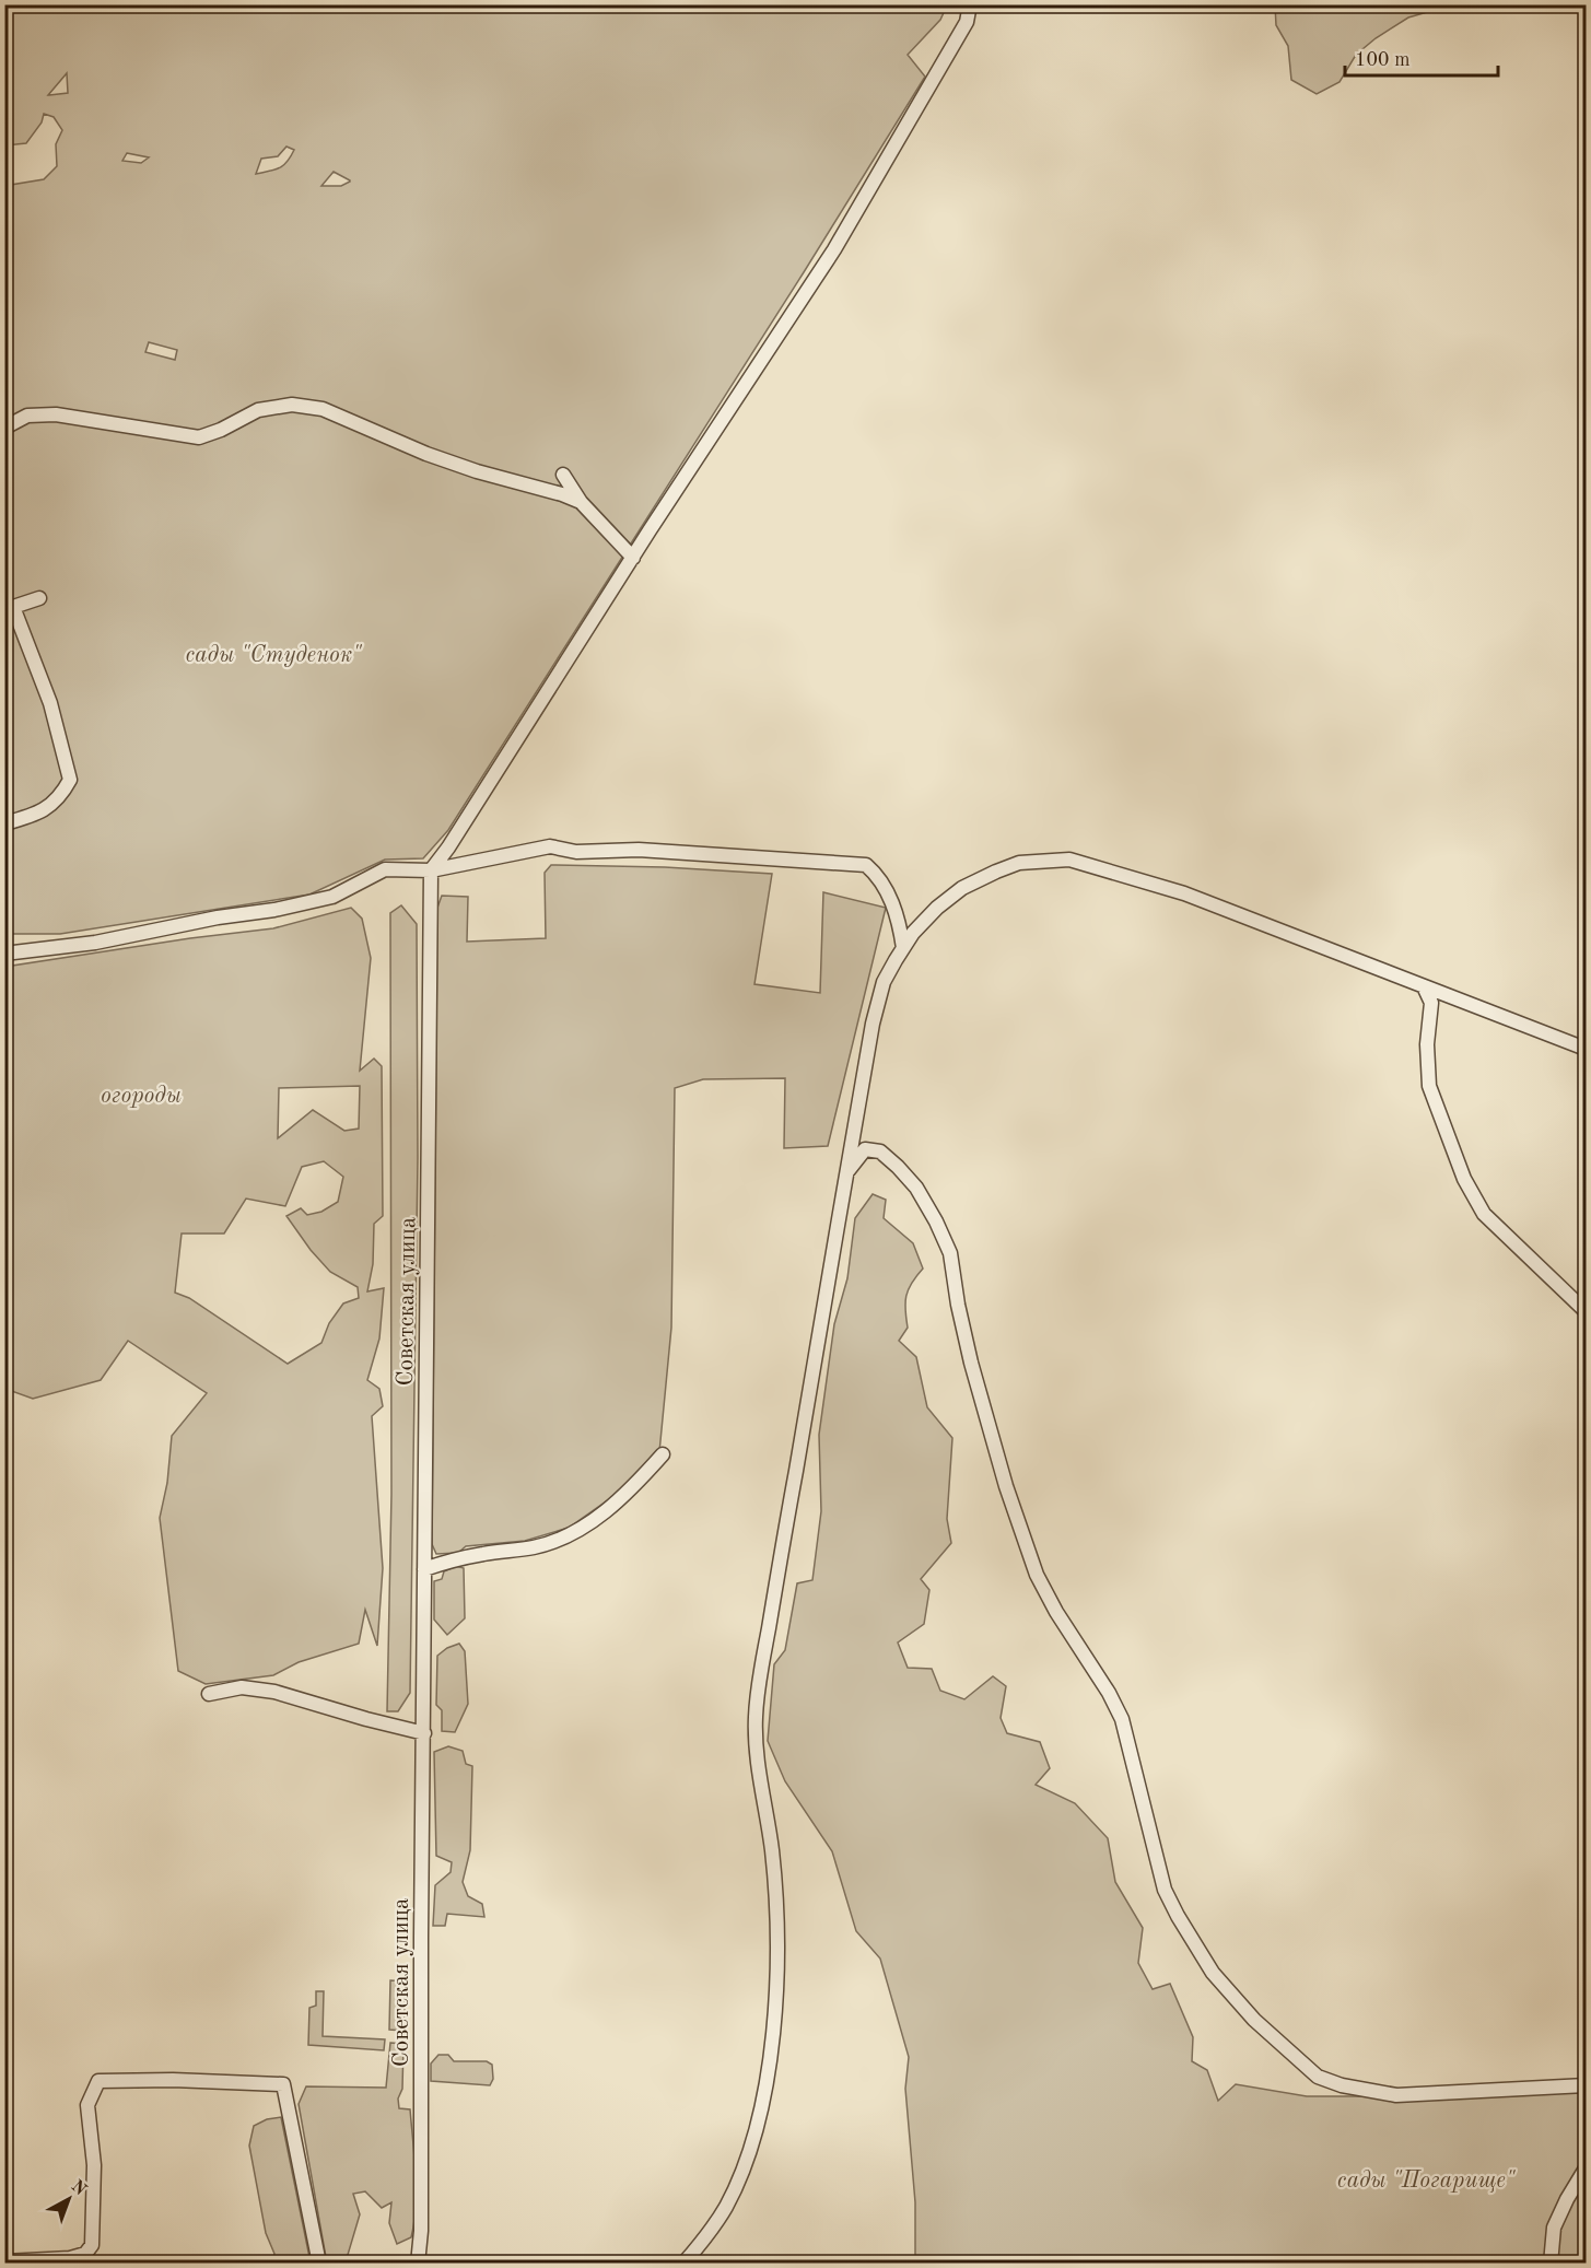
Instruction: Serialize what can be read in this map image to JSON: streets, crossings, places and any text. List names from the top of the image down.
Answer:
{
  "streets": {
    "street": ["Советская улица"]
  },
  "parks": ["сады \"Студенок\"", "огороды", "сады \"Погарище\""],
  "scale_bar": "100 m",
  "north": "top right"
}
